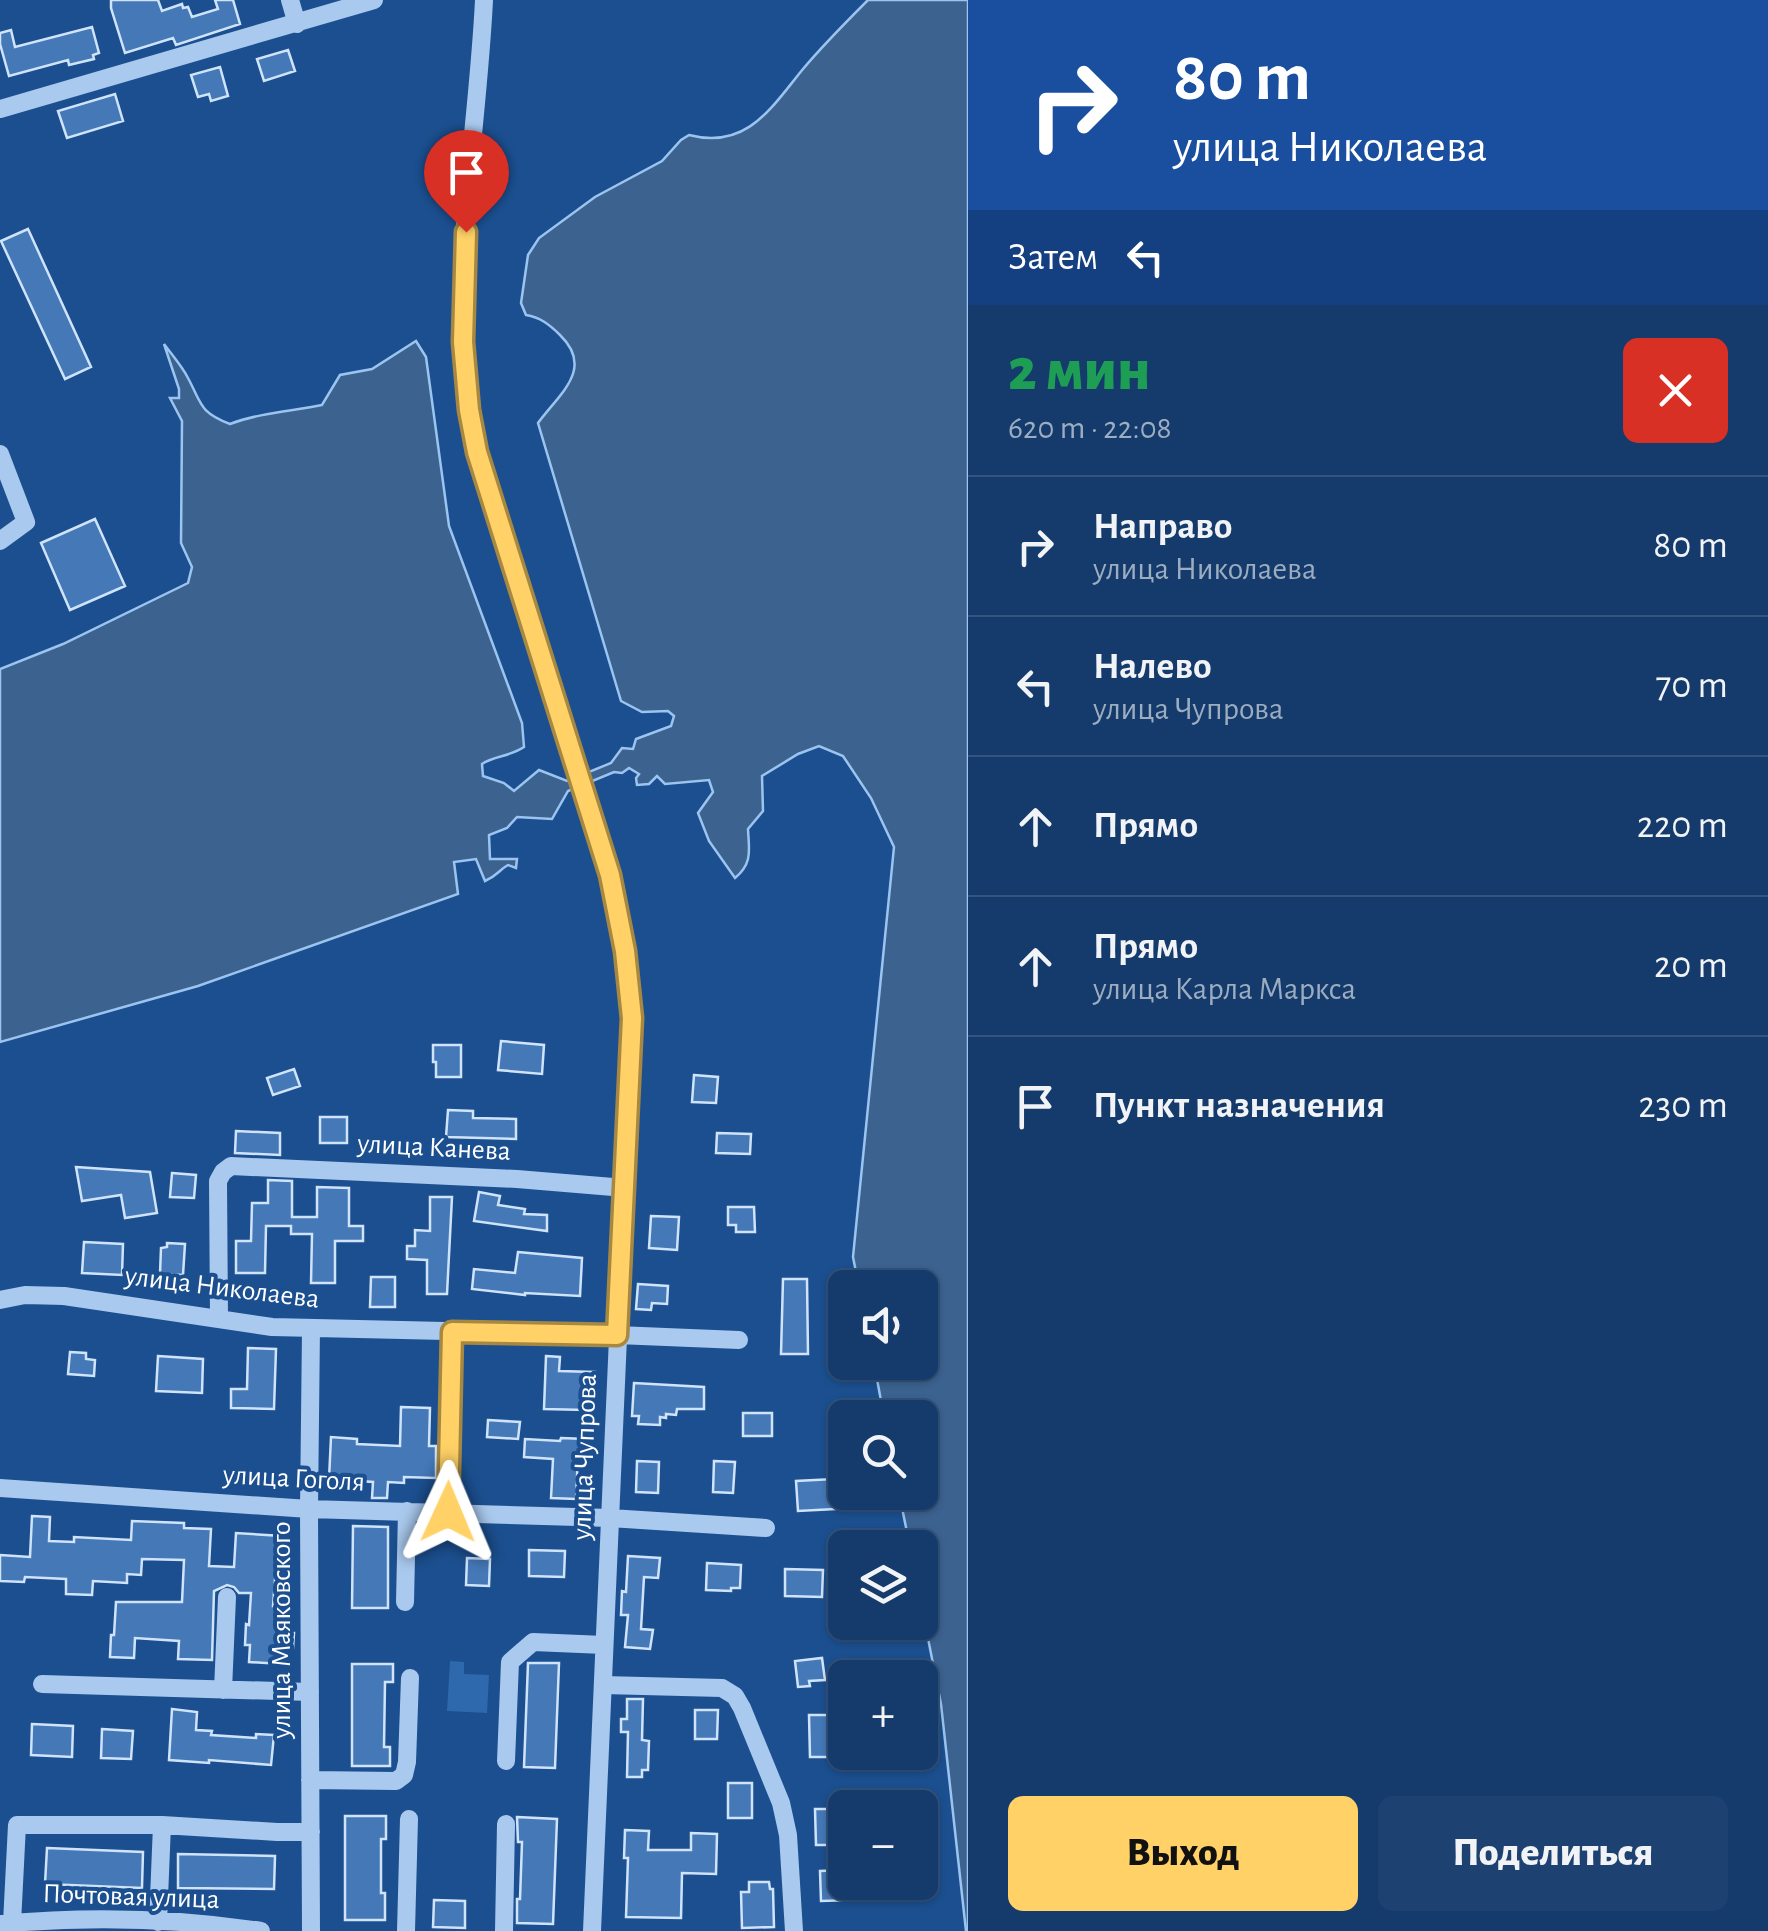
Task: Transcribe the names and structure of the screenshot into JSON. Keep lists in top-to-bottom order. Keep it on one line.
{"streets":{"street":["улица Канева","улица Николаева","улица Чупрова","улица Гоголя","улица Маяковского","Почтовая улица"]},"crossings":[["улица Канева","улица Николаева"],["улица Канева","улица Чупрова"],["улица Николаева","улица Чупрова"],["улица Николаева","улица Маяковского"],["улица Чупрова","улица Гоголя"],["улица Гоголя","улица Маяковского"]],"page":{"turn":["80 m","улица Николаева"],"then":"Затем","heading":["2 мин","620 m · 22:08"],"list":[{"name":"Направо","note":"улица Николаева","value":"80 m"},{"name":"Налево","note":"улица Чупрова","value":"70 m"},{"name":"Прямо","value":"220 m"},{"name":"Прямо","note":"улица Карла Маркса","value":"20 m"},{"name":"Пункт назначения","value":"230 m"}],"map_buttons":["+","−"],"buttons":["Выход","Поделиться"]}}
